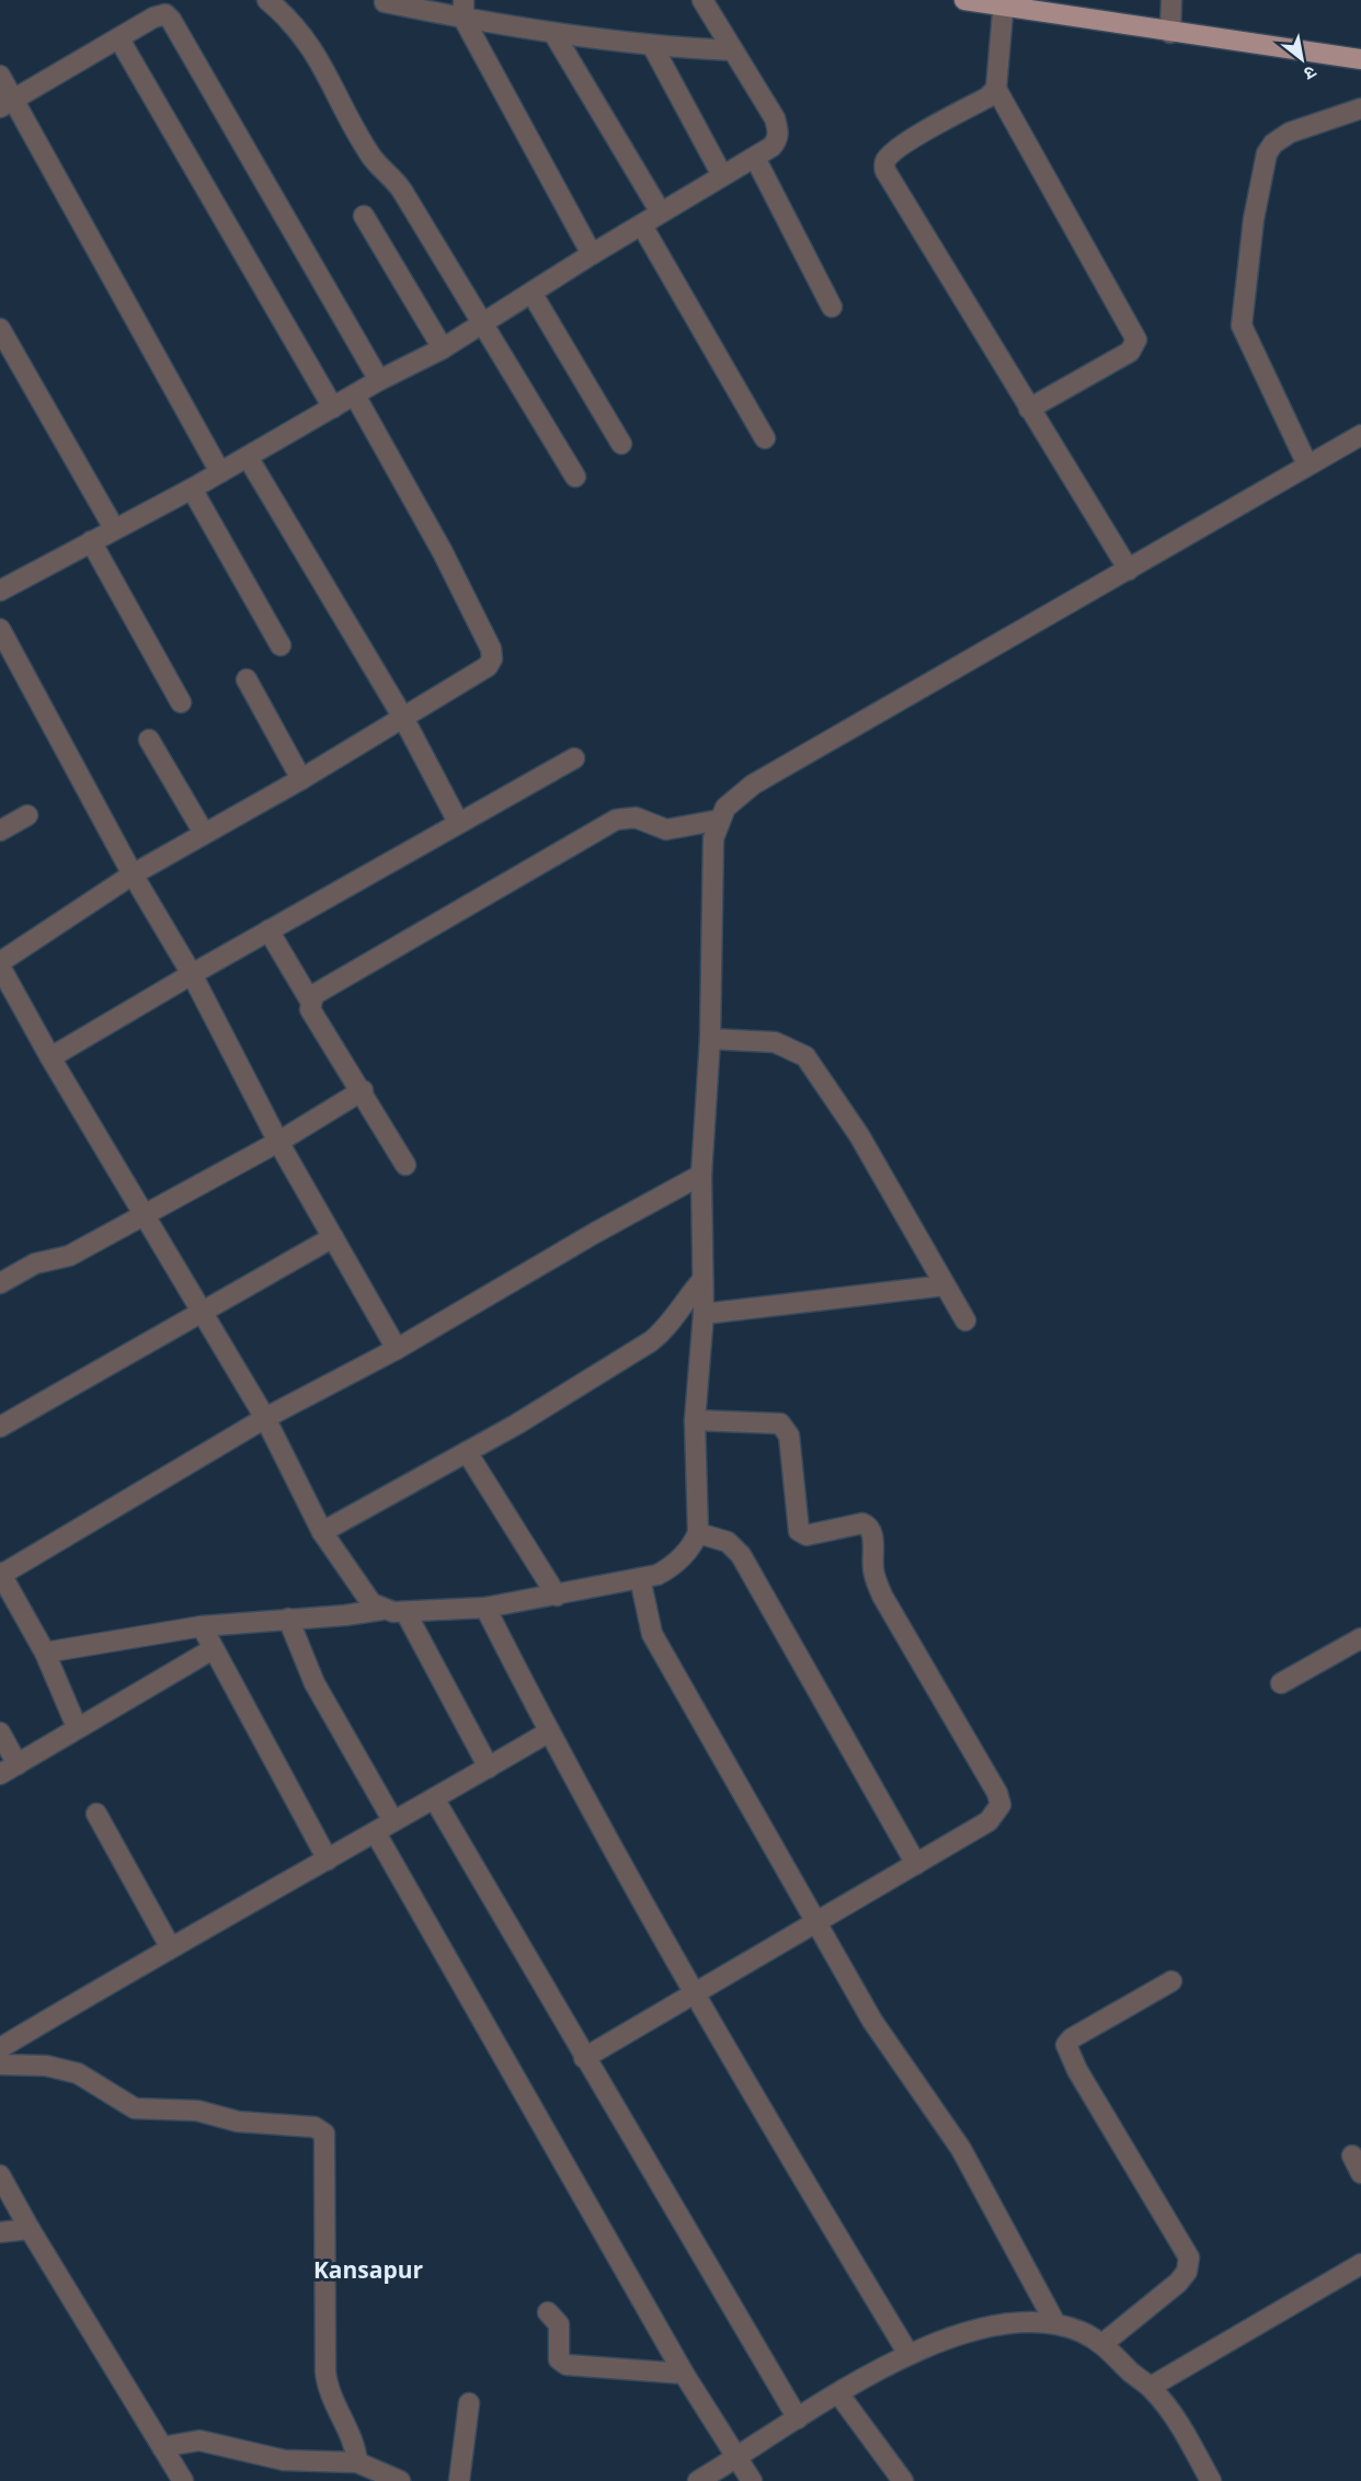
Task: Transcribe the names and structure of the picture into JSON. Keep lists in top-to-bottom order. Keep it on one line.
{"districts":["Kansapur"],"north":"bottom right"}
